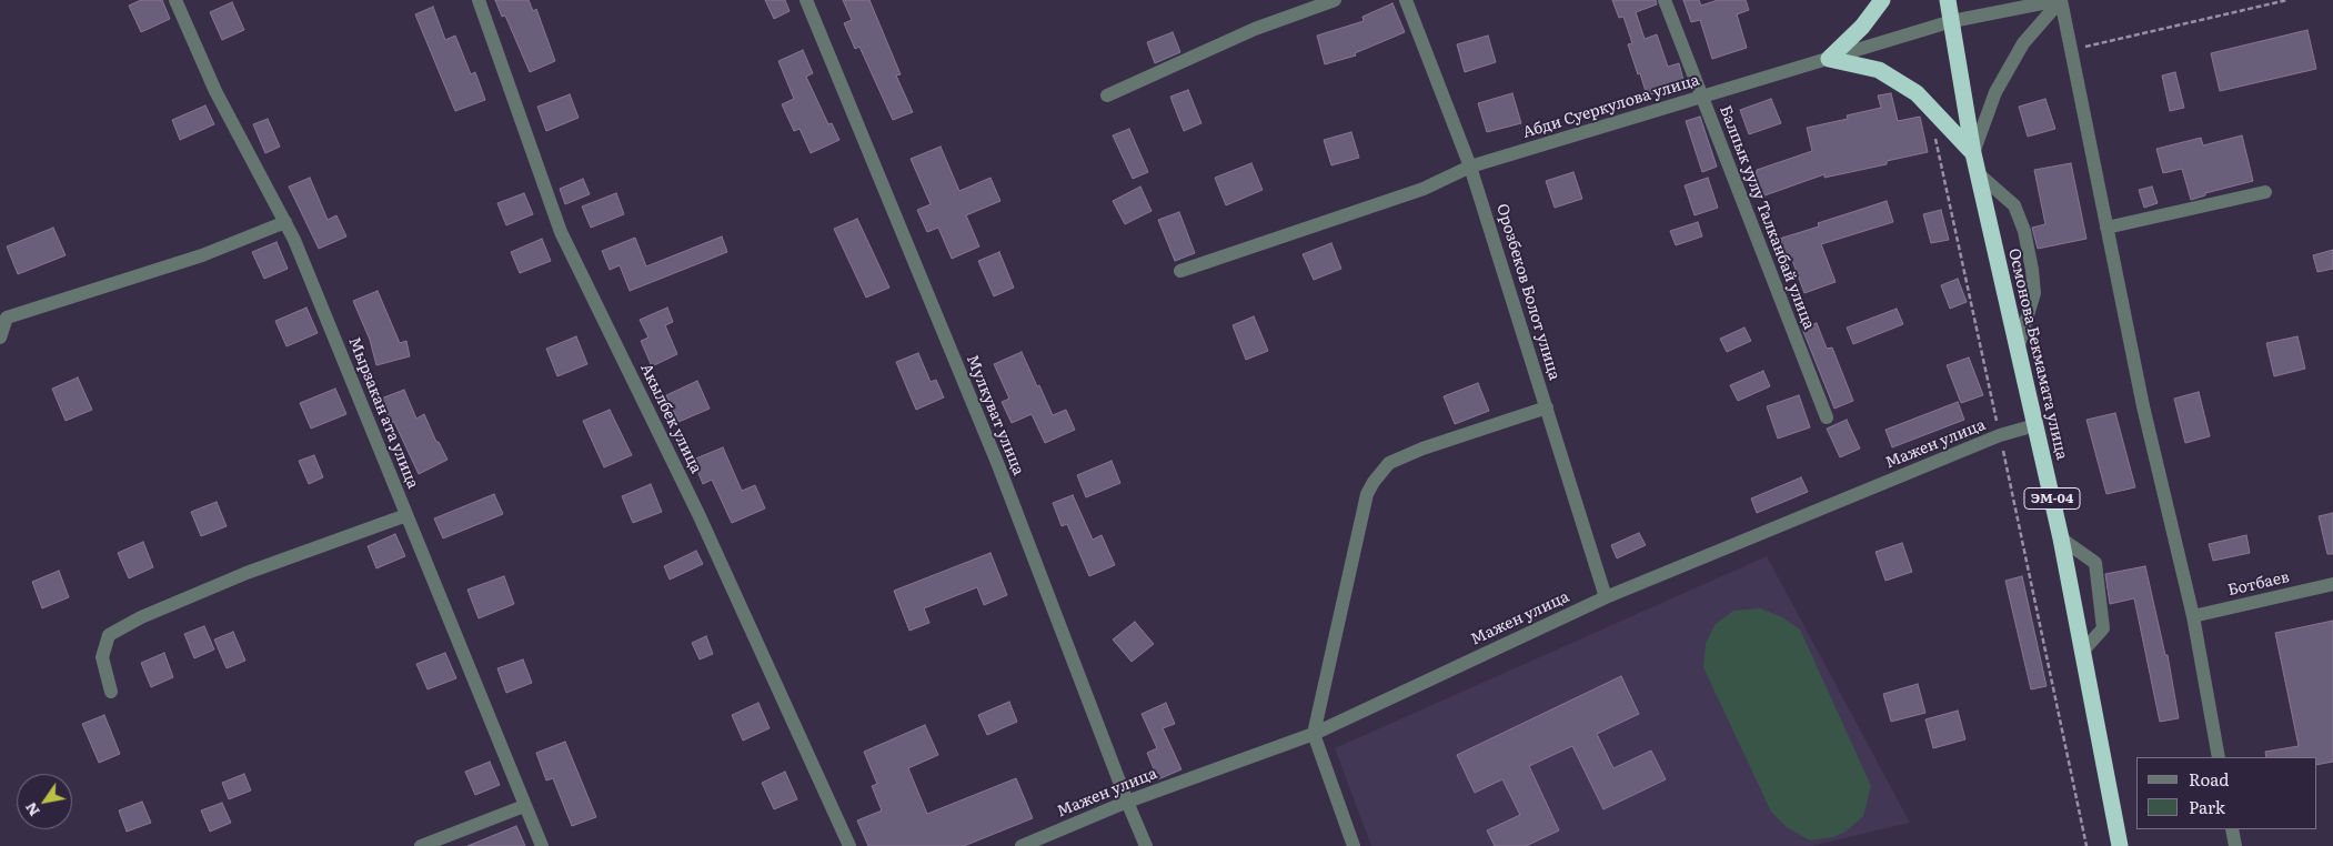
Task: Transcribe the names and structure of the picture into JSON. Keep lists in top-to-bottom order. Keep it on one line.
{"streets":{"highway":["Осмонова Бекмамата улица","ЭМ-04"],"street":["Абди Суеркулова улица","Балпык уулу Талканбай улица","Орозбеков Болот улица","Мырзакан ата улица","Мулкуват улица","Акылбек улица","Мажен улица","Ботбаев"]},"crossings":[["Абди Суеркулова улица","Балпык уулу Талканбай улица"],["Абди Суеркулова улица","Орозбеков Болот улица"],["Абди Суеркулова улица","Осмонова Бекмамата улица"],["Орозбеков Болот улица","Мажен улица"],["Осмонова Бекмамата улица","Мажен улица"],["Мулкуват улица","Мажен улица"]],"legend":["Road","Park"],"north":"bottom left"}
